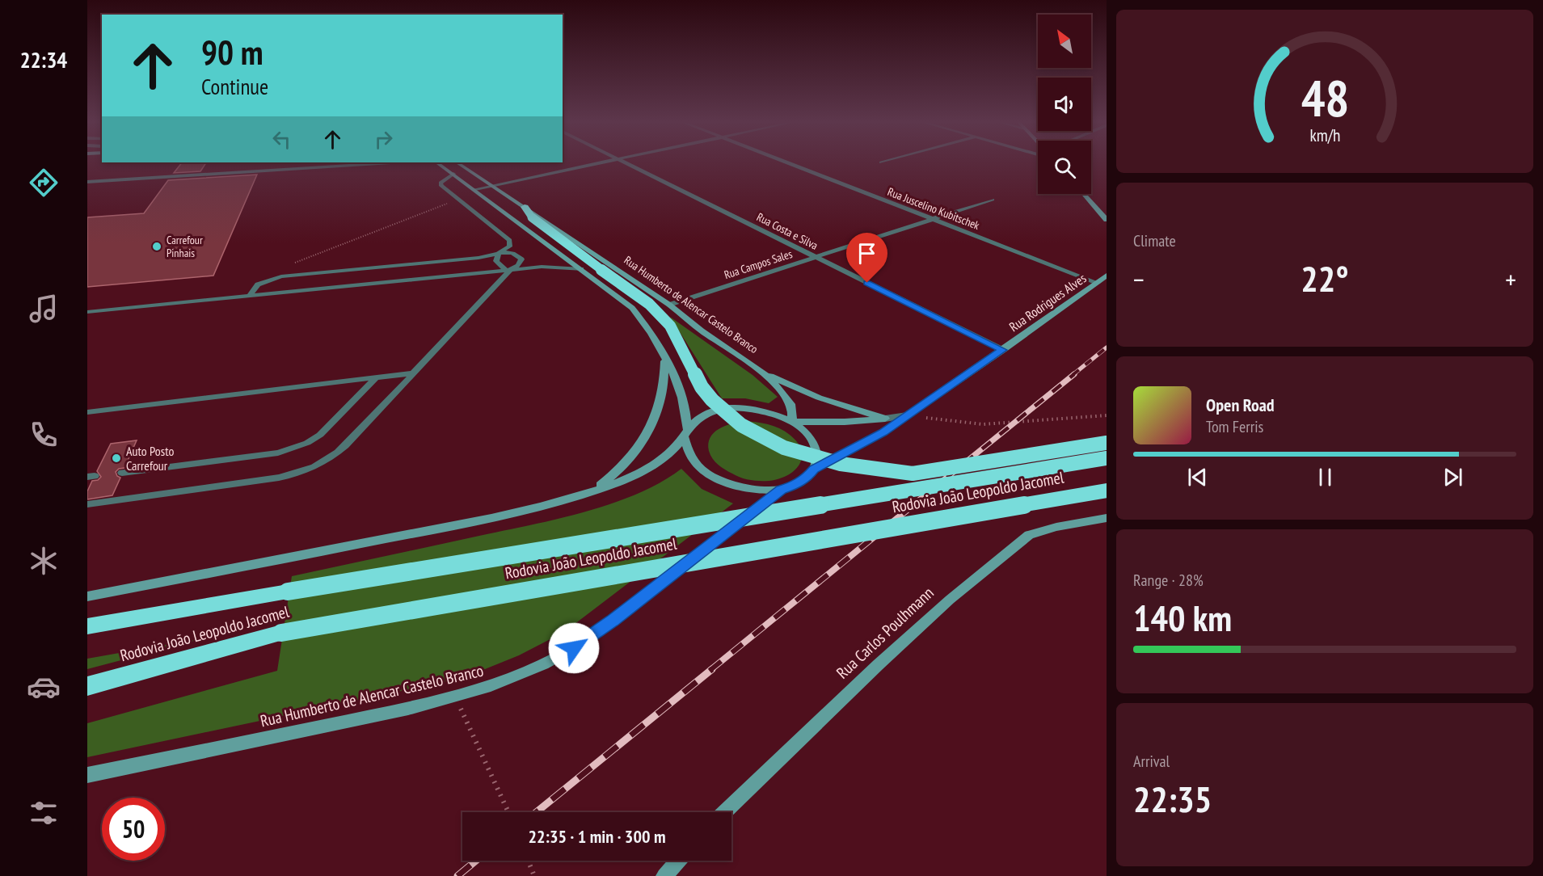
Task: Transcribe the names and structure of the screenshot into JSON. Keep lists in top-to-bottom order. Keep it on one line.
{"streets":{"highway":["Rodovia João Leopoldo Jacomel"],"main road":["Rua Rodrigues Alves","Rua Humberto de Alencar Castelo Branco","Rua Carlos Poulhmann"],"street":["Rua Juscelino Kubitschek","Rua Costa e Silva","Rua Campos Sales"]},"crossings":[["Rua Juscelino Kubitschek","Rua Campos Sales"],["Rua Juscelino Kubitschek","Rua Rodrigues Alves"],["Rua Costa e Silva","Rua Campos Sales"],["Rua Costa e Silva","Rua Rodrigues Alves"],["Rua Campos Sales","Rua Humberto de Alencar Castelo Branco"],["Rua Rodrigues Alves","Rua Humberto de Alencar Castelo Branco"]],"places":["Carrefour Pinhais","Auto Posto Carrefour"],"north":"top left","page":{"tabs":"22:34","turn":["90 m","Continue"],"tile":["Climate",["Range · 28%","140 km"],["Arrival","22:35"]],"heat":["−","22°","+"],"song":["Open Road","Tom Ferris"],"limit":"50","trip":"22:35 · 1 min · 300 m","gauge":["48","km/h"]}}
